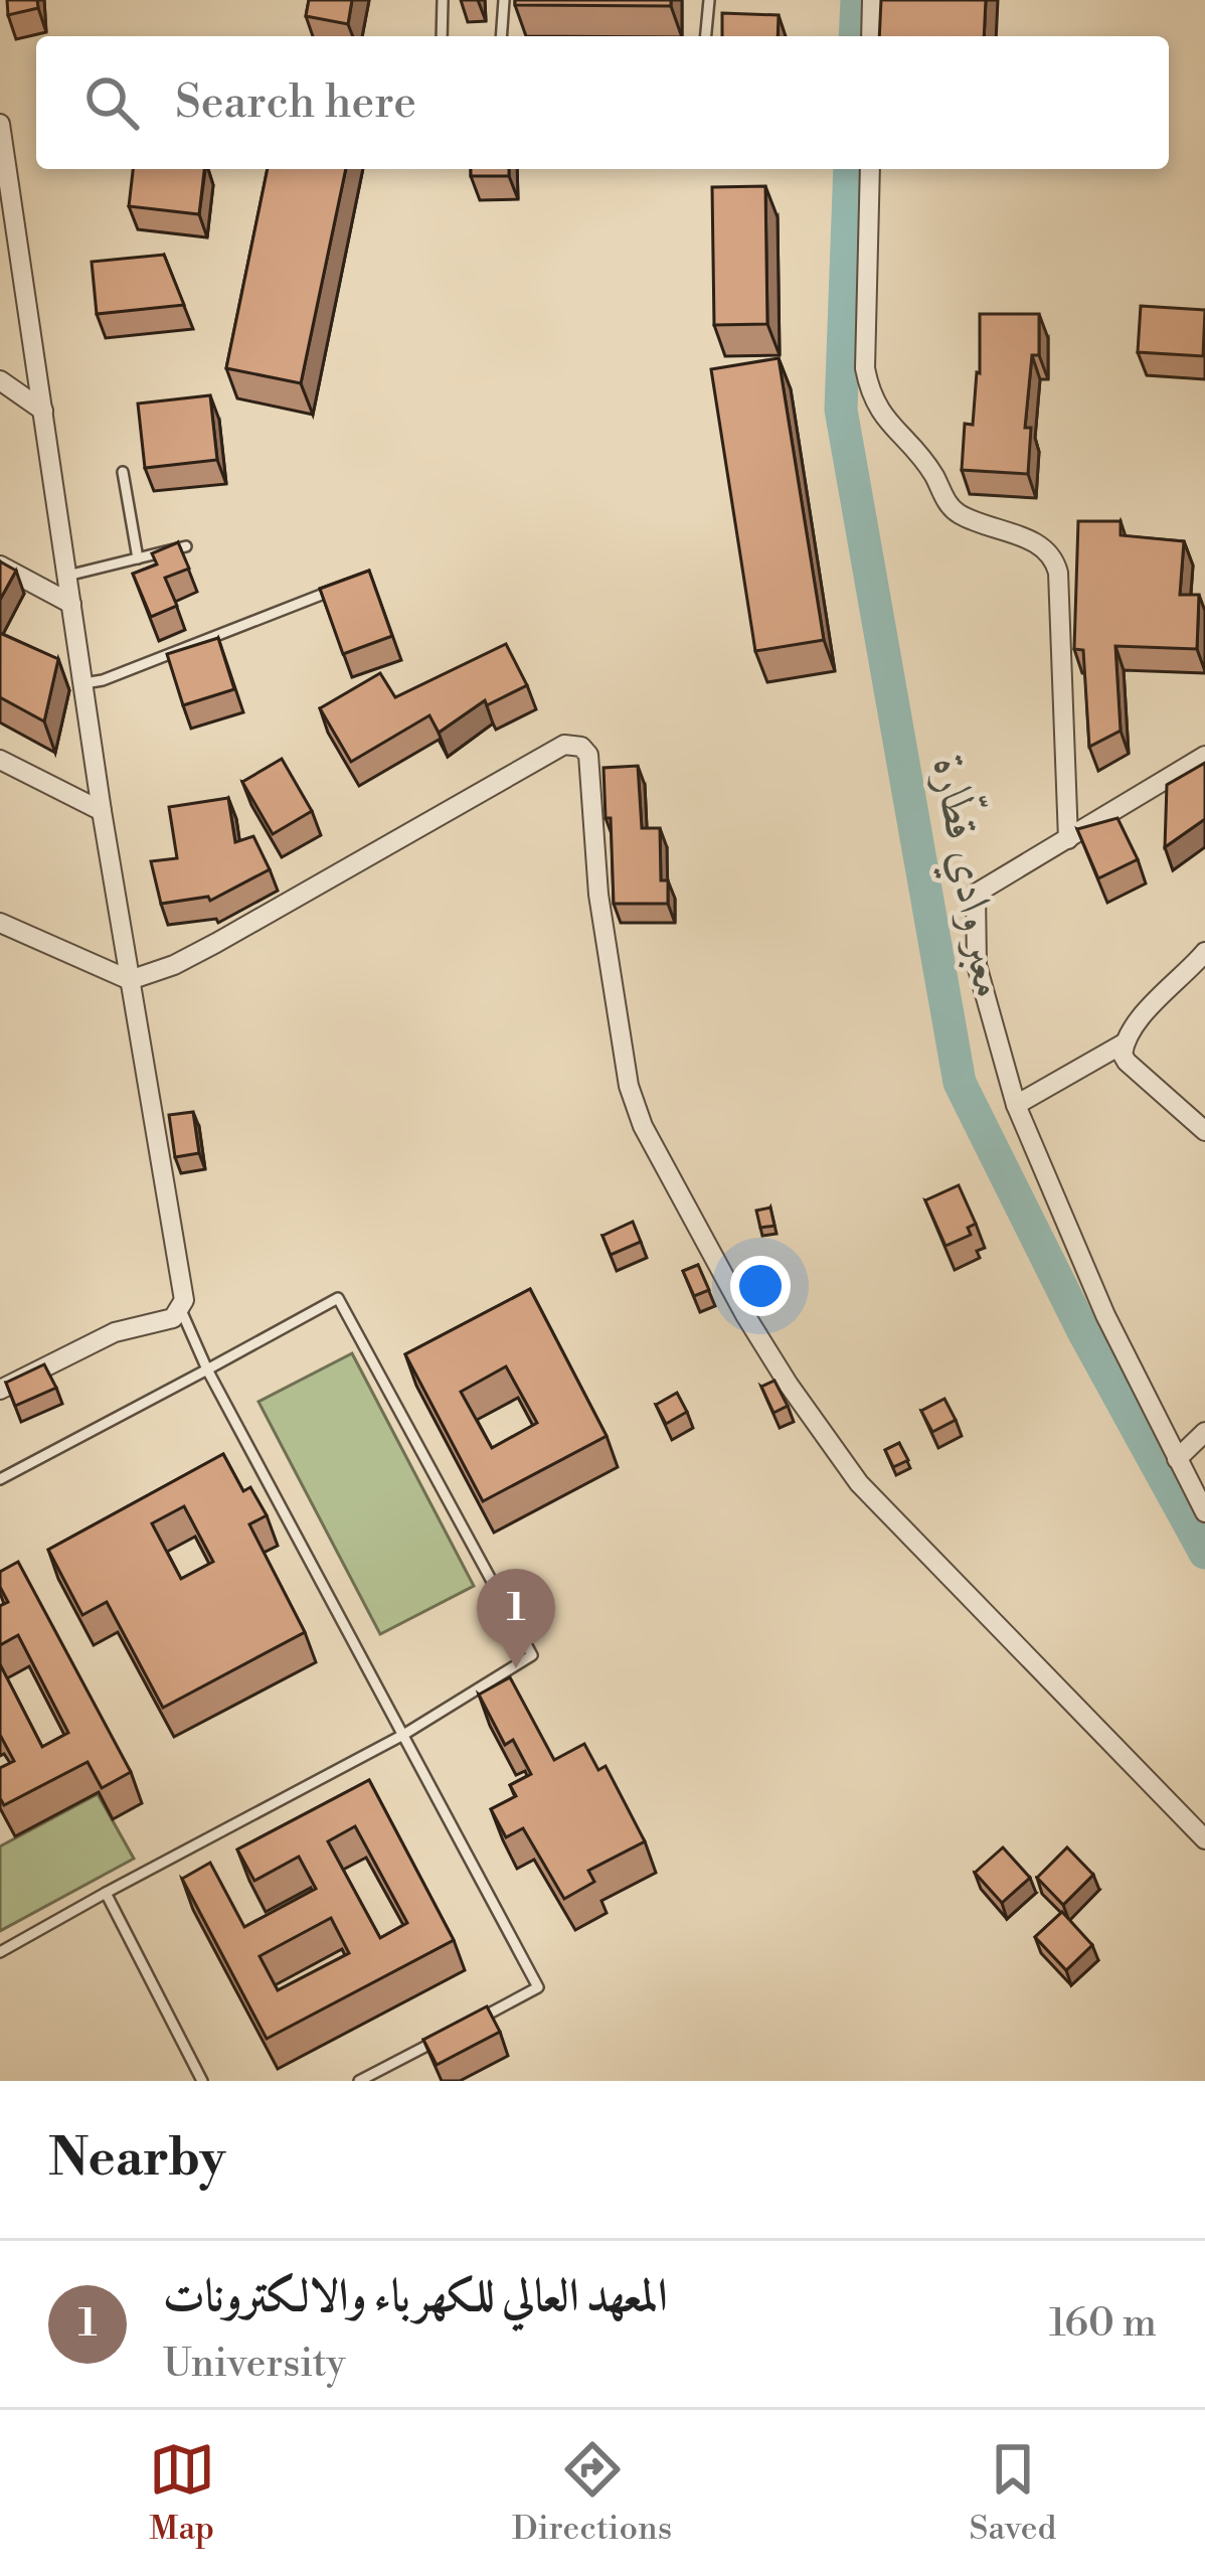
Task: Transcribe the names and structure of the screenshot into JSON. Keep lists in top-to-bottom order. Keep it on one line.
{"water":["معبر وادي قطّارة"],"page":{"search":"Search here","pins":"1","heading":"Nearby","list":[{"mark":"1","name":"المعهد العالي للكهرباء والالكترونات","note":"University","value":"160 m"}],"nav":["Map","Directions","Saved"]}}
